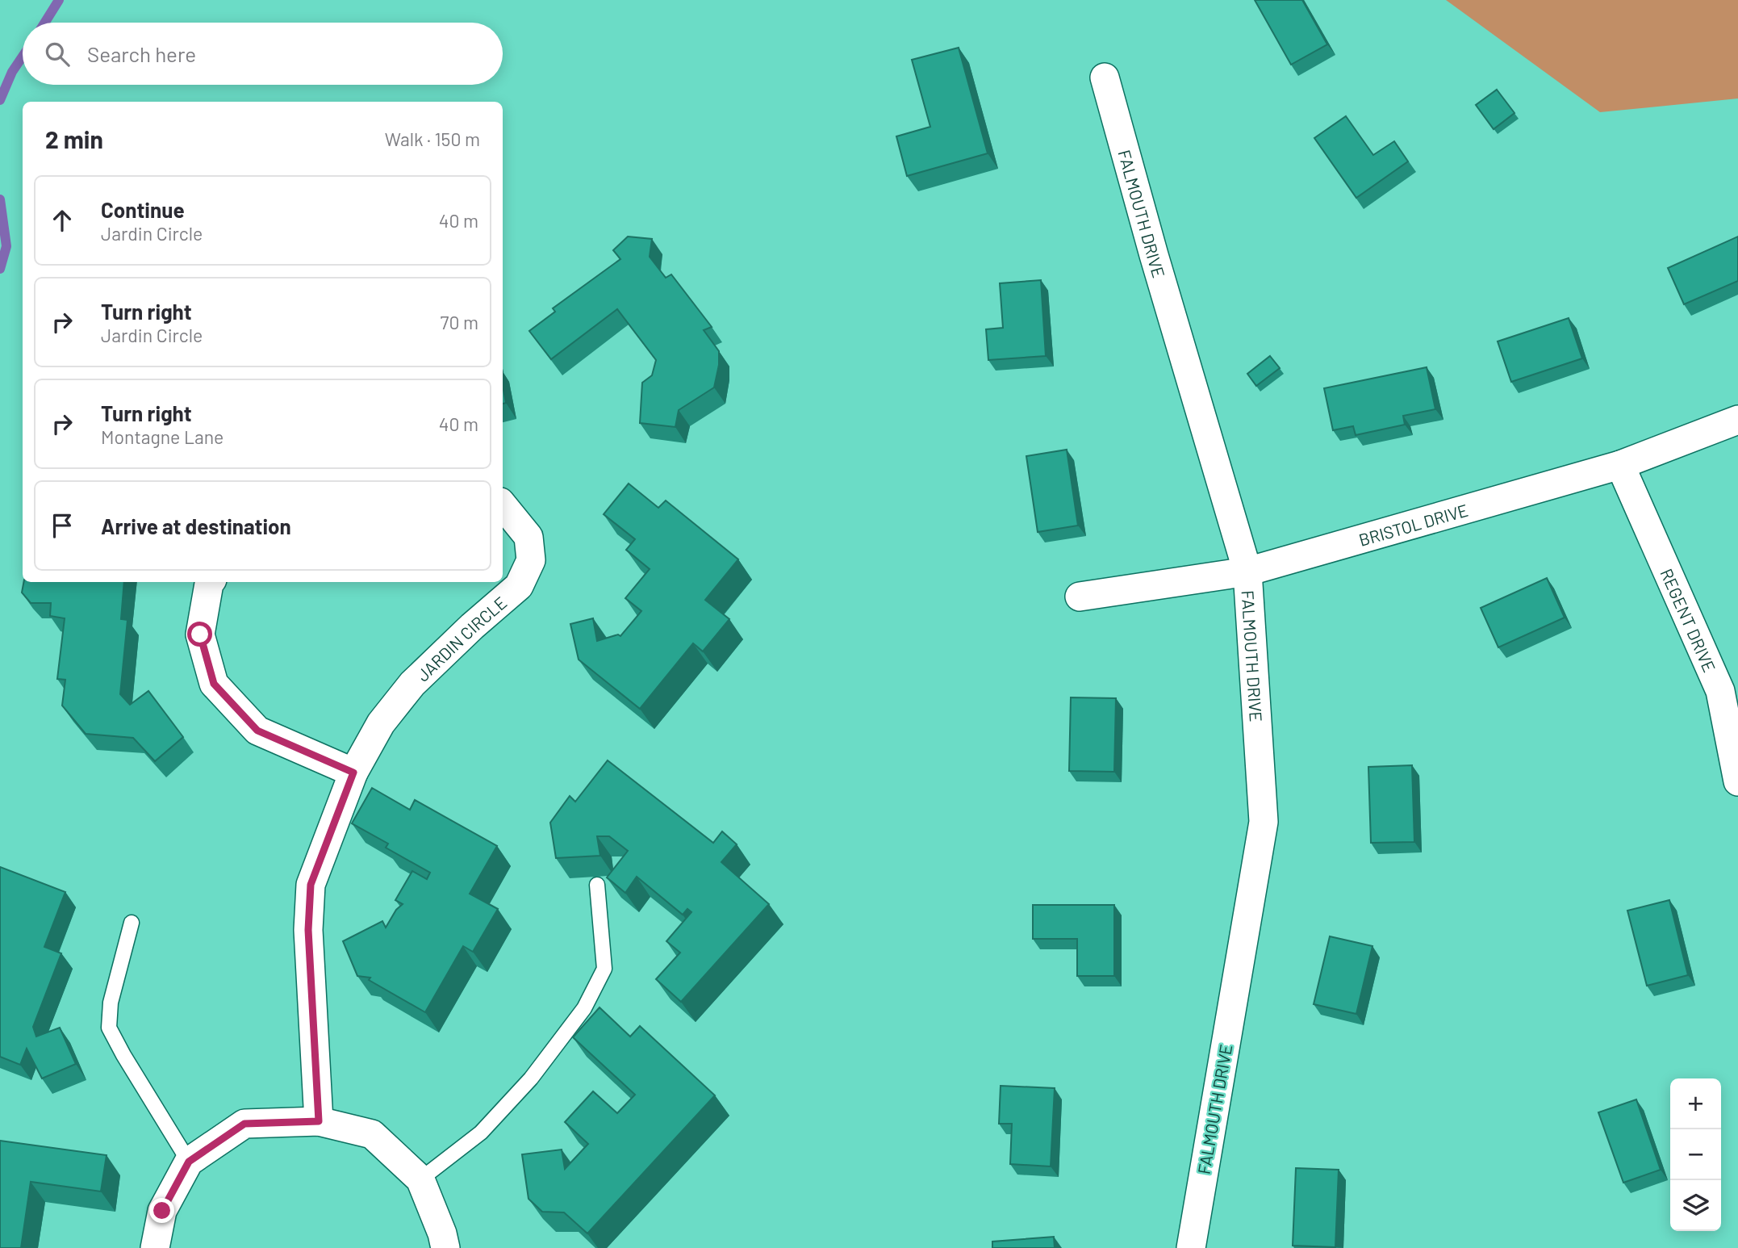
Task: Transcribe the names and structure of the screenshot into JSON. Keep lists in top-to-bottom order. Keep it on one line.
{"streets":{"street":["FALMOUTH DRIVE","BRISTOL DRIVE","REGENT DRIVE","JARDIN CIRCLE"]},"crossings":[["FALMOUTH DRIVE","BRISTOL DRIVE"],["BRISTOL DRIVE","REGENT DRIVE"]],"page":{"search":"Search here","heading":["2 min","Walk · 150 m"],"list":[["Continue","Jardin Circle","40 m"],["Turn right","Jardin Circle","70 m"],["Turn right","Montagne Lane","40 m"],"Arrive at destination"],"map_buttons":["+","−"]}}
